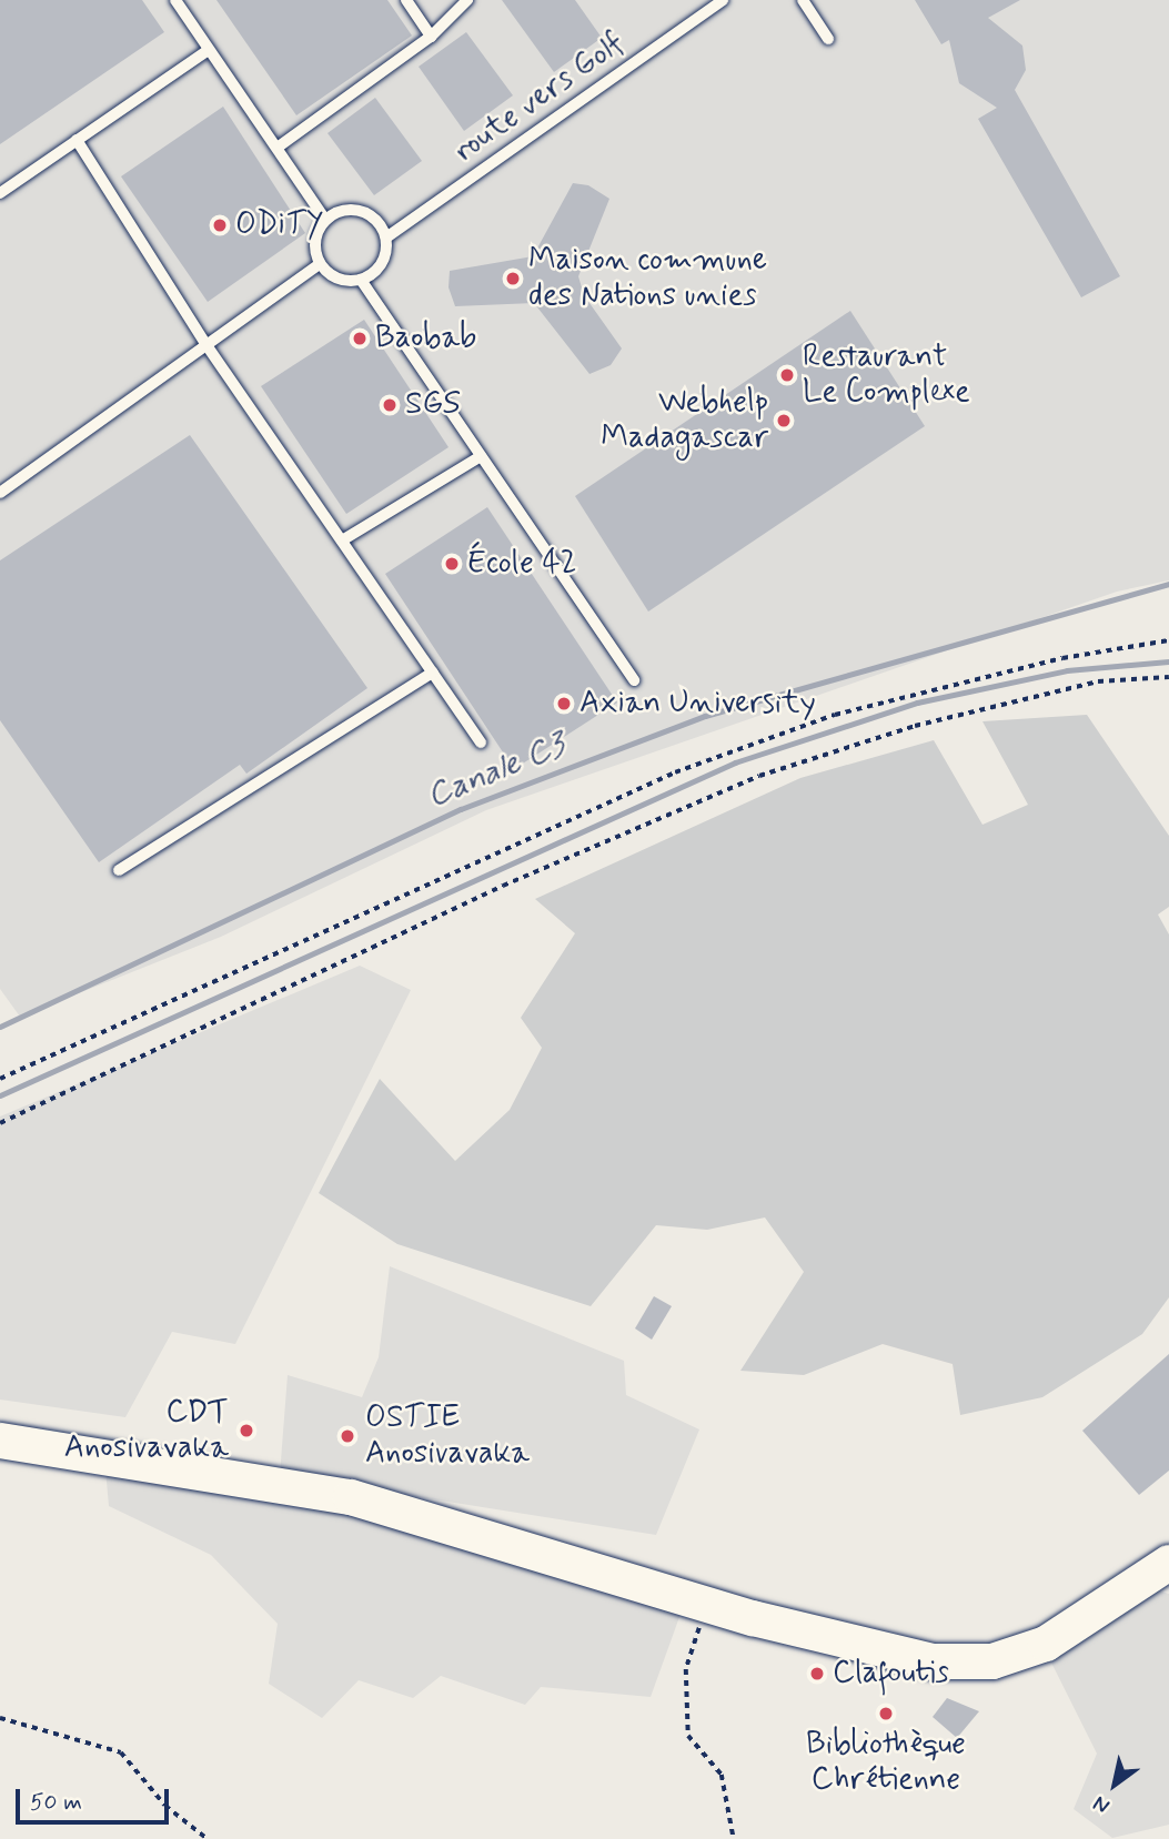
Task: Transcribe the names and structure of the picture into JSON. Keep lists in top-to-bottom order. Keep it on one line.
{"streets":{"lane":["route vers Golf"]},"water":["Canale C3"],"places":["ODiTY","Maison commune des Nations unies","Baobab","Restaurant Le Complexe","SGS","Webhelp Madagascar","École 42","Axian University","CDT Anosivavaka","OSTIE Anosivavaka","Clafoutis","Bibliothèque Chrétienne"],"scale_bar":"50 m","north":"bottom left"}
